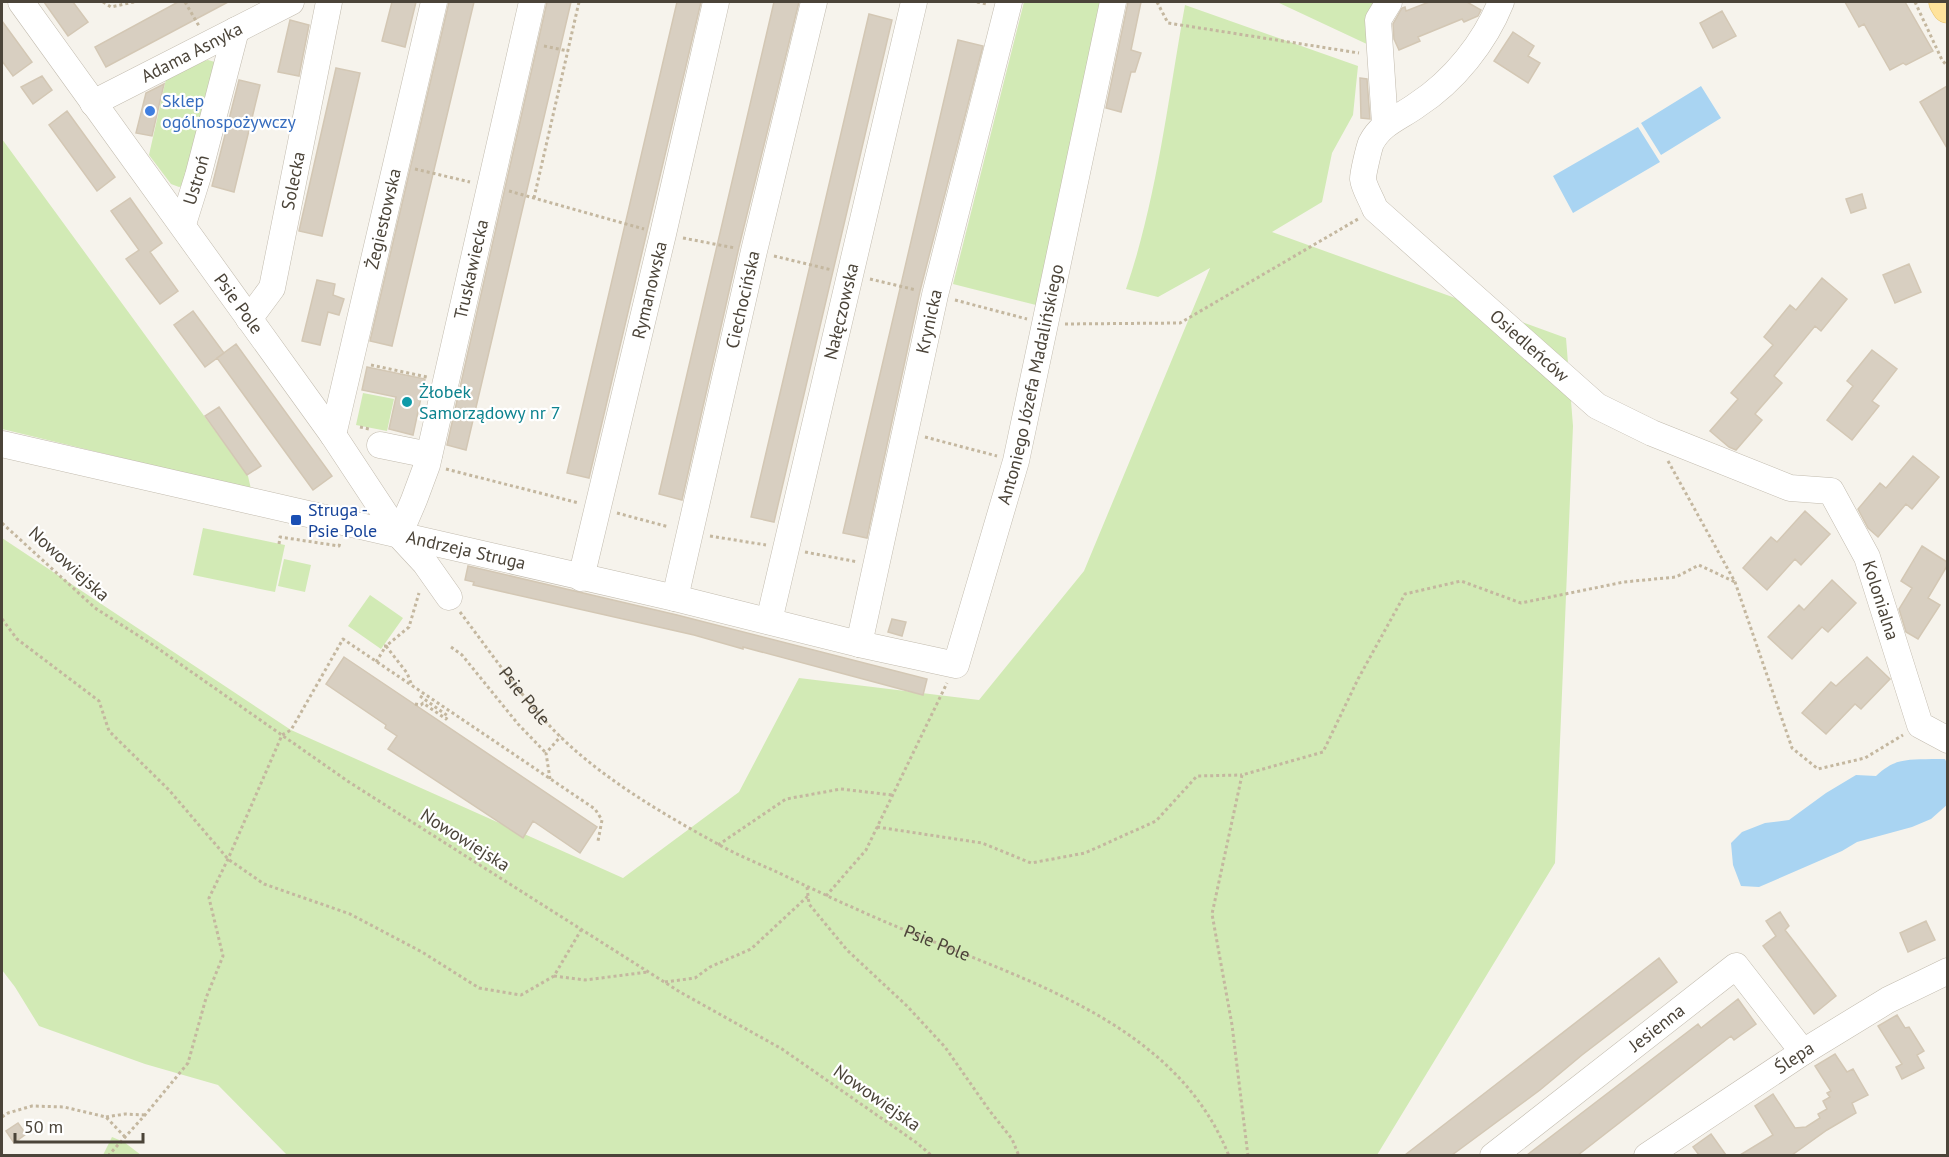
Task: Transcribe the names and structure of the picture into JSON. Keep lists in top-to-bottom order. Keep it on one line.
{"streets":{"street":["Adama Asnyka","Ustroń","Solecka","Żegiestowska","Truskawiecka","Rymanowska","Ciechocińska","Psie Pole","Nałęczowska","Krynicka","Osiedleńców","Antoniego Józefa Madalińskiego","Andrzeja Struga","Kolonialna","Jesienna","Ślepa"],"path":["Nowowiejska"]},"crossings":[["Adama Asnyka","Ustroń"],["Adama Asnyka","Psie Pole"],["Ustroń","Psie Pole"],["Solecka","Psie Pole"],["Żegiestowska","Psie Pole"],["Truskawiecka","Psie Pole"],["Truskawiecka","Andrzeja Struga"],["Rymanowska","Andrzeja Struga"],["Ciechocińska","Andrzeja Struga"],["Psie Pole","Andrzeja Struga"],["Nałęczowska","Andrzeja Struga"],["Krynicka","Andrzeja Struga"],["Osiedleńców","Kolonialna"],["Jesienna","Ślepa"]],"places":{"other":["Sklep ogólnospożywczy","Żłobek Samorządowy nr 7"],"transit":["Struga - Psie Pole"]},"scale_bar":"50 m"}
